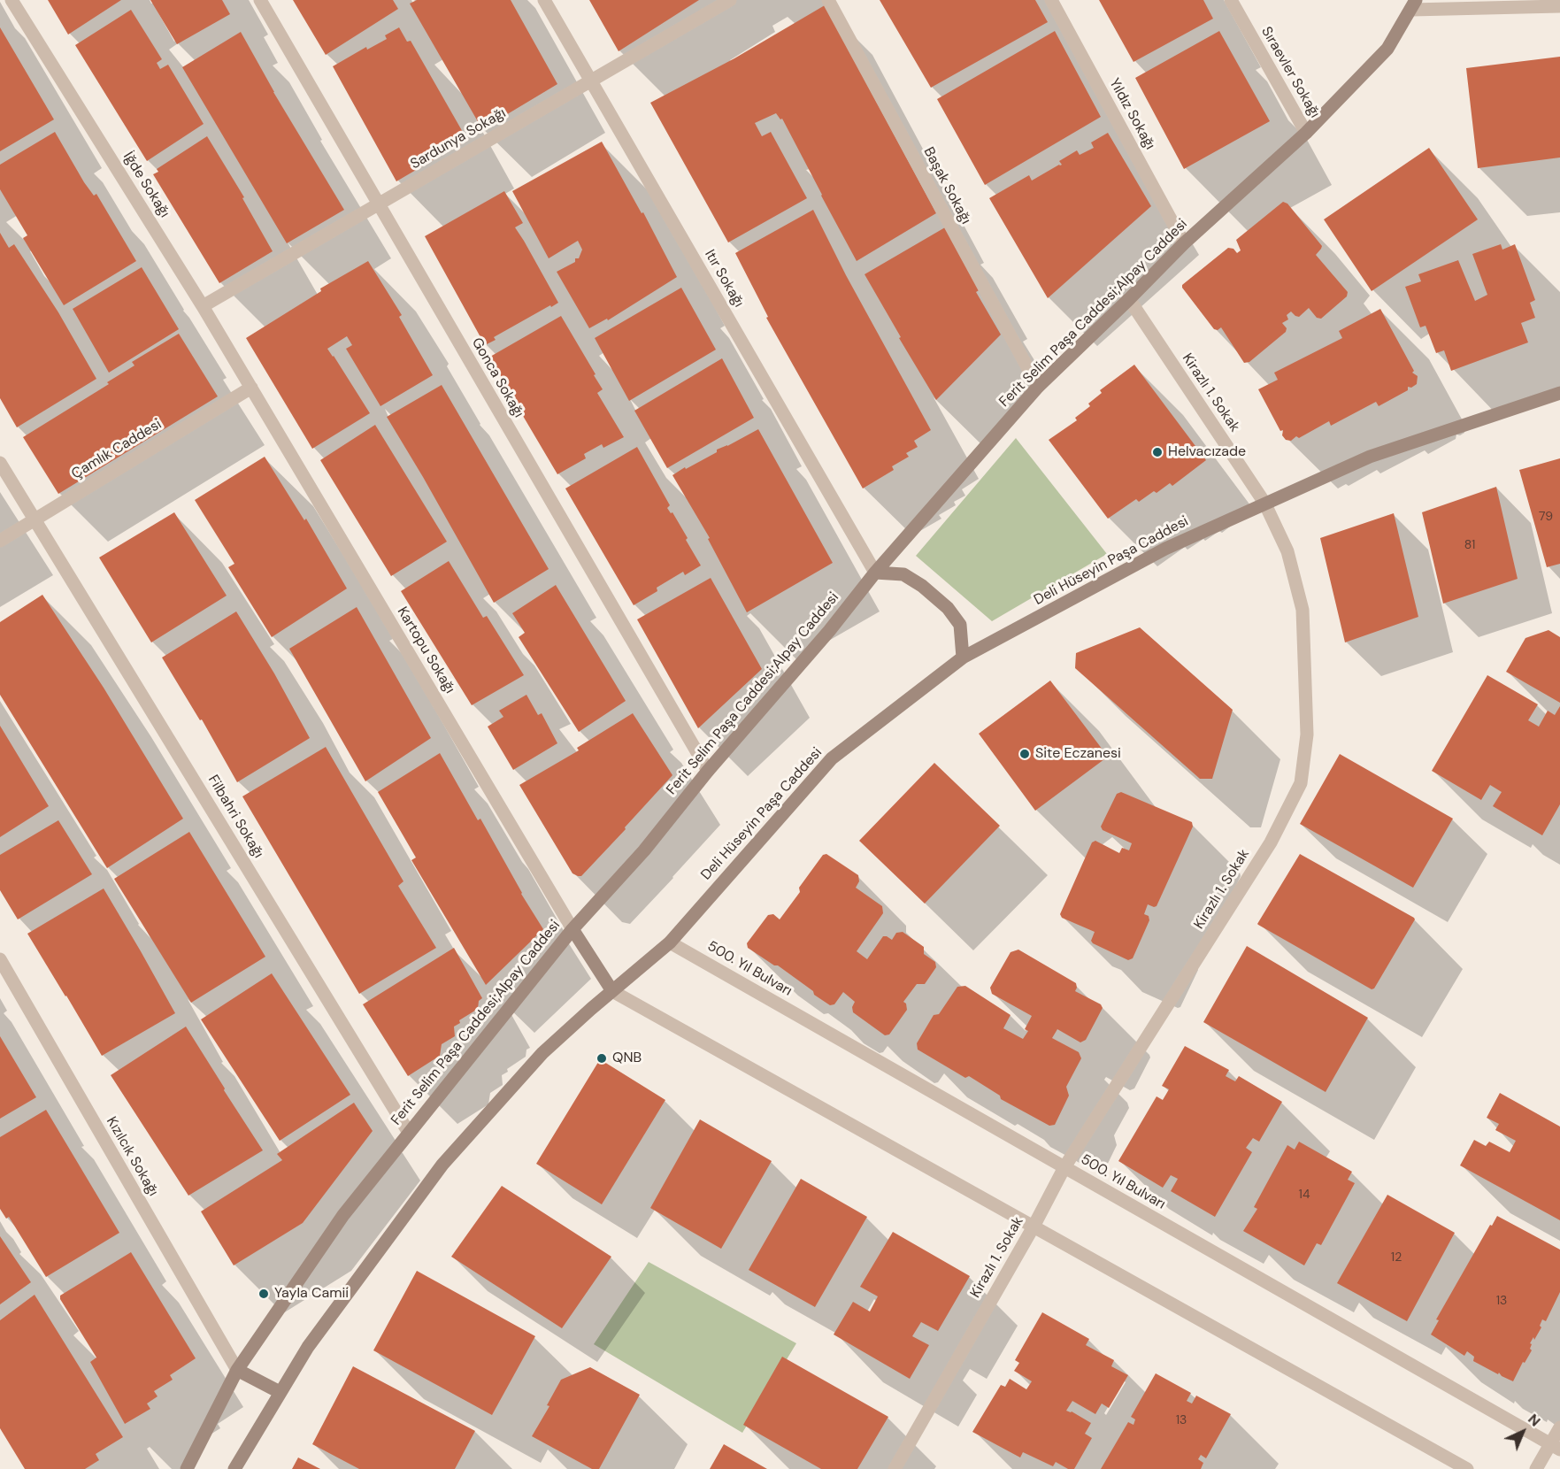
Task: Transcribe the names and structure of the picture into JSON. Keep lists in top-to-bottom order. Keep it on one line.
{"streets":{"main road":["Ferit Selim Paşa Caddesi;Alpay Caddesi","Deli Hüseyin Paşa Caddesi"],"street":["Sıraevler Sokağı","Yıldız Sokağı","Sardunya Sokağı","İğde Sokağı","Başak Sokağı","Itır Sokağı","Gonca Sokağı","Kirazlı 1. Sokak","Çamlık Caddesi","Kartopu Sokağı","Filbahri Sokağı","500. Yıl Bulvarı","Kızılcık Sokağı"]},"crossings":[["Sıraevler Sokağı","Ferit Selim Paşa Caddesi;Alpay Caddesi"],["Yıldız Sokağı","Ferit Selim Paşa Caddesi;Alpay Caddesi"],["Sardunya Sokağı","İğde Sokağı"],["Sardunya Sokağı","Itır Sokağı"],["Sardunya Sokağı","Gonca Sokağı"],["İğde Sokağı","Çamlık Caddesi"],["İğde Sokağı","Kartopu Sokağı"],["Başak Sokağı","Ferit Selim Paşa Caddesi;Alpay Caddesi"],["Itır Sokağı","Ferit Selim Paşa Caddesi;Alpay Caddesi"],["Ferit Selim Paşa Caddesi;Alpay Caddesi","Gonca Sokağı"],["Ferit Selim Paşa Caddesi;Alpay Caddesi","Kirazlı 1. Sokak"],["Ferit Selim Paşa Caddesi;Alpay Caddesi","Kartopu Sokağı"],["Ferit Selim Paşa Caddesi;Alpay Caddesi","Filbahri Sokağı"],["Ferit Selim Paşa Caddesi;Alpay Caddesi","Kızılcık Sokağı"],["Kirazlı 1. Sokak","Deli Hüseyin Paşa Caddesi"],["Kirazlı 1. Sokak","500. Yıl Bulvarı"],["Çamlık Caddesi","Kartopu Sokağı"],["Çamlık Caddesi","Filbahri Sokağı"],["Deli Hüseyin Paşa Caddesi","500. Yıl Bulvarı"]],"places":["Helvacızade","Site Eczanesi","QNB","Yayla Camii"],"house_numbers":["79","81","14","12","13","13"],"north":"top right"}
